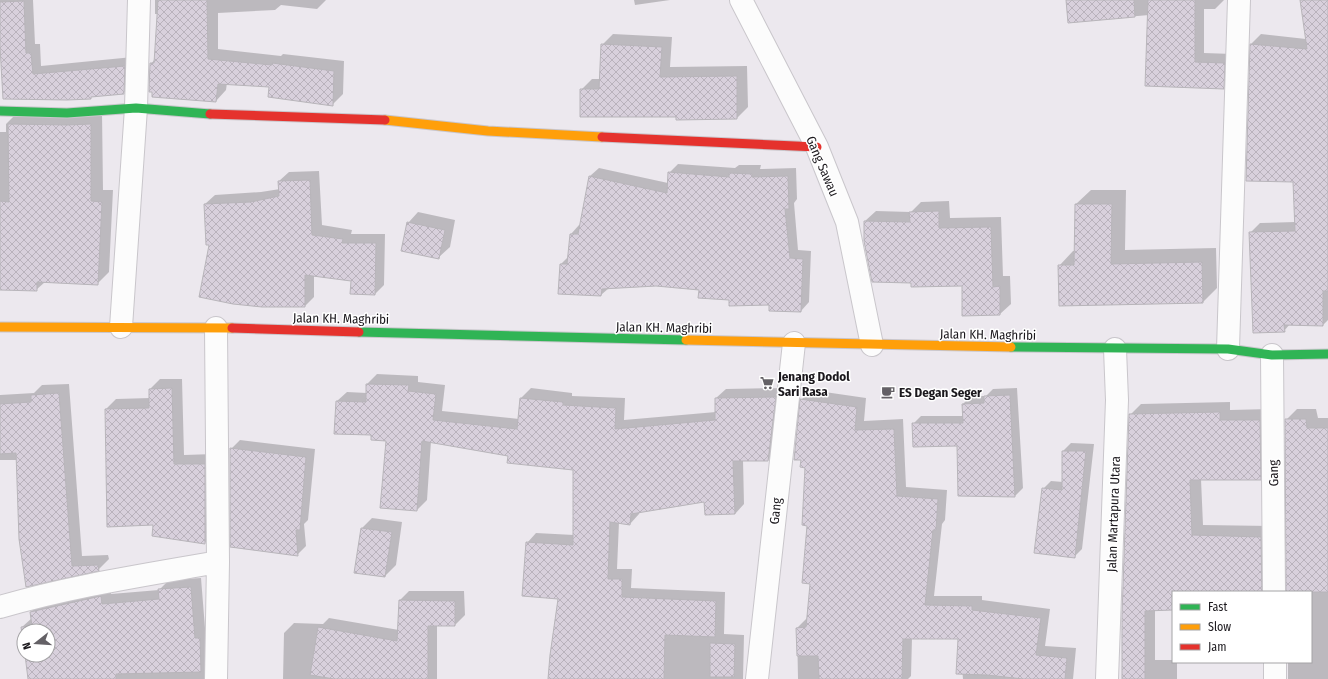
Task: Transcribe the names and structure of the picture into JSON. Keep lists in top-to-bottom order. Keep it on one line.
{"streets":{"main road":["Jalan KH. Maghribi"],"street":["Gang Sawau","Gang","Jalan Martapura Utara"]},"crossings":[["Gang Sawau","Jalan KH. Maghribi"],["Jalan KH. Maghribi","Gang"],["Jalan KH. Maghribi","Jalan Martapura Utara"]],"places":{"supermarket":["Jenang Dodol Sari Rasa"],"cafe":["ES Degan Seger"]},"legend":["Fast","Slow","Jam"],"north":"left"}
